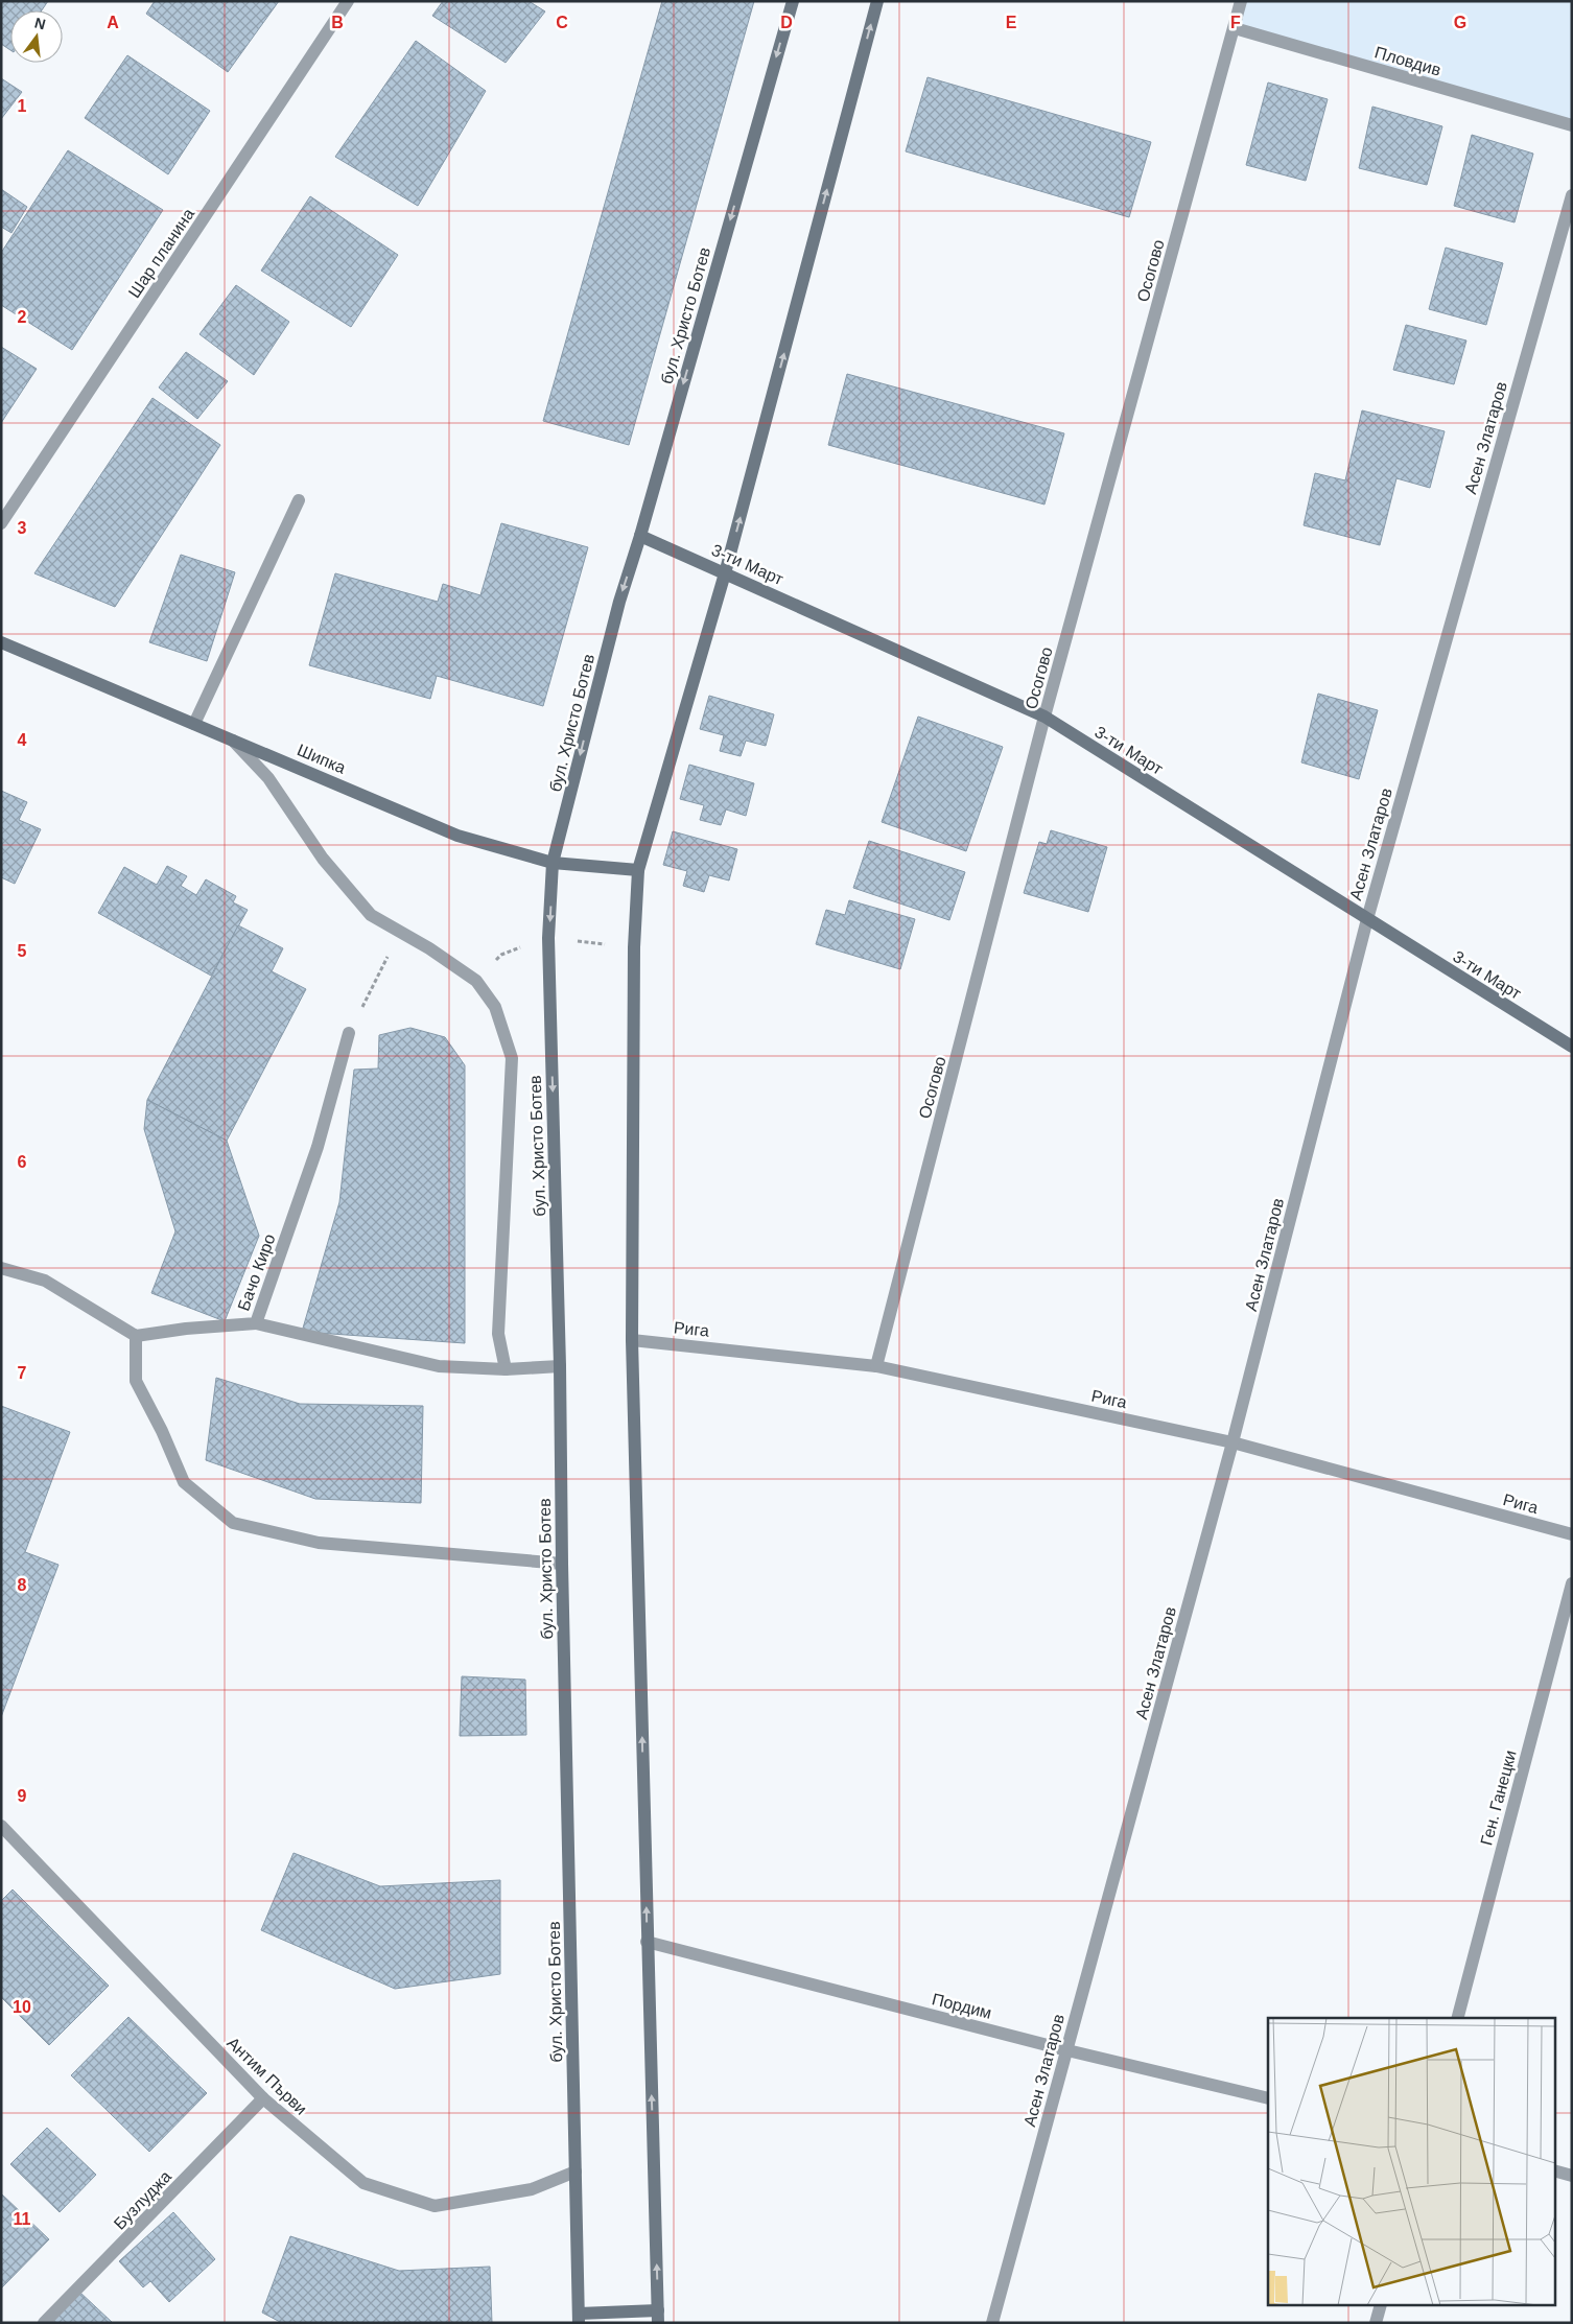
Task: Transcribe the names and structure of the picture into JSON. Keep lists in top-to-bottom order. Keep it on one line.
{"streets":{"main road":["бул. Христо Ботев","3-ти Март","Шипка"],"street":["Пловдив","Шар планина","Осогово","Асен Златаров","Бачо Киро","Рига","Ген. Ганецки","Пордим","Антим Първи","Бузлуджа"]},"crossings":[["Пловдив","Осогово"],["Осогово","3-ти Март"],["Осогово","Рига"],["бул. Христо Ботев","3-ти Март"],["бул. Христо Ботев","Шипка"],["бул. Христо Ботев","Антим Първи"],["Асен Златаров","3-ти Март"],["Асен Златаров","Рига"],["Асен Златаров","Пордим"],["Антим Първи","Бузлуджа"]],"north":"top","grid":{"columns":["A","B","C","D","E","F","G"],"rows":["1","2","3","4","5","6","7","8","9","10","11"]}}
